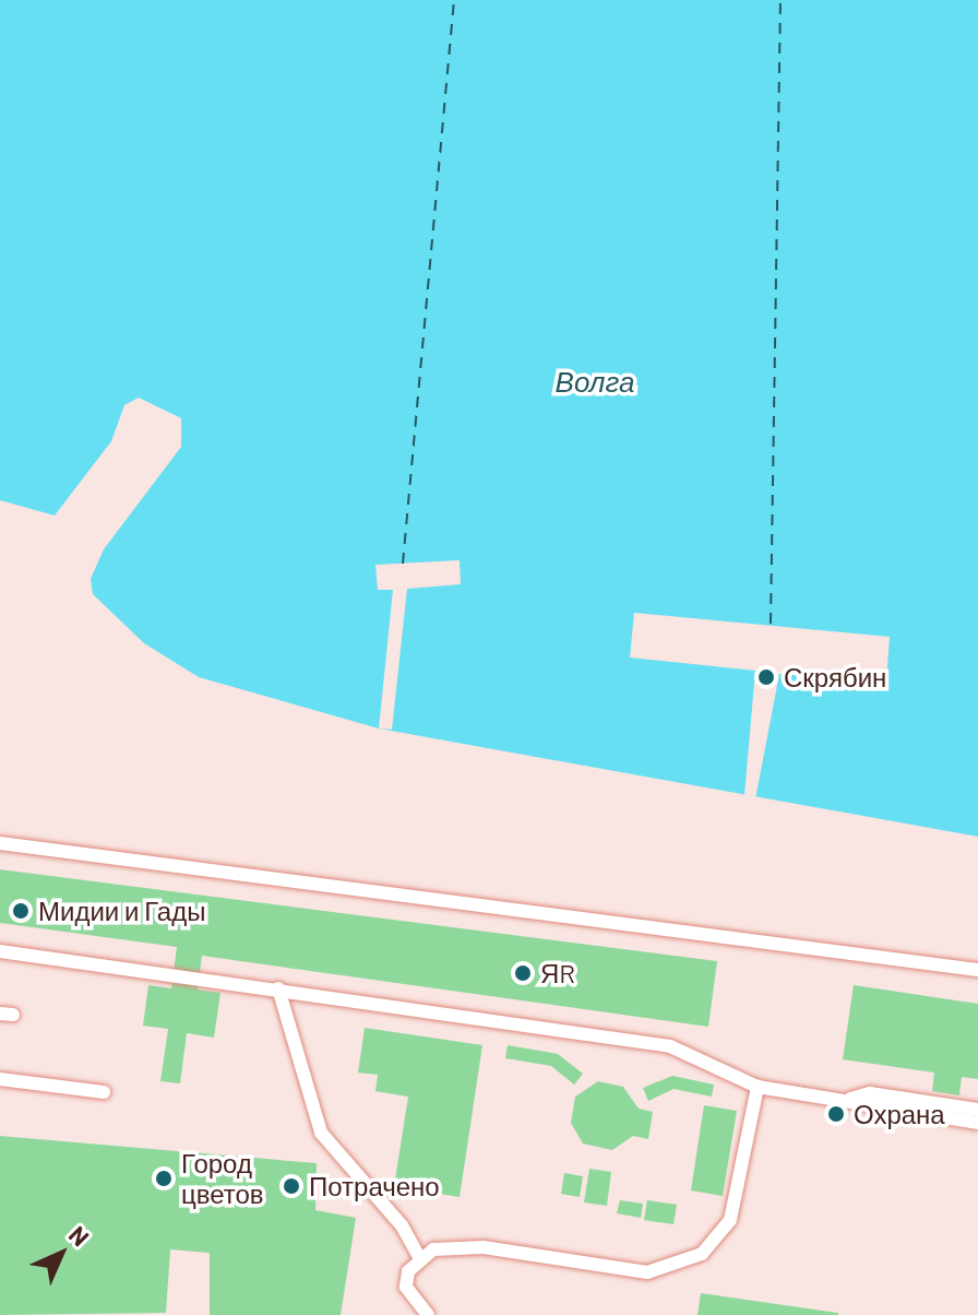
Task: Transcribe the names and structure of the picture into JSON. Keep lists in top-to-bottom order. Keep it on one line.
{"water":["Волга"],"places":["Скрябин","Мидии и Гады","ЯR","Охрана","Город цветов","Потрачено"],"north":"top right"}
